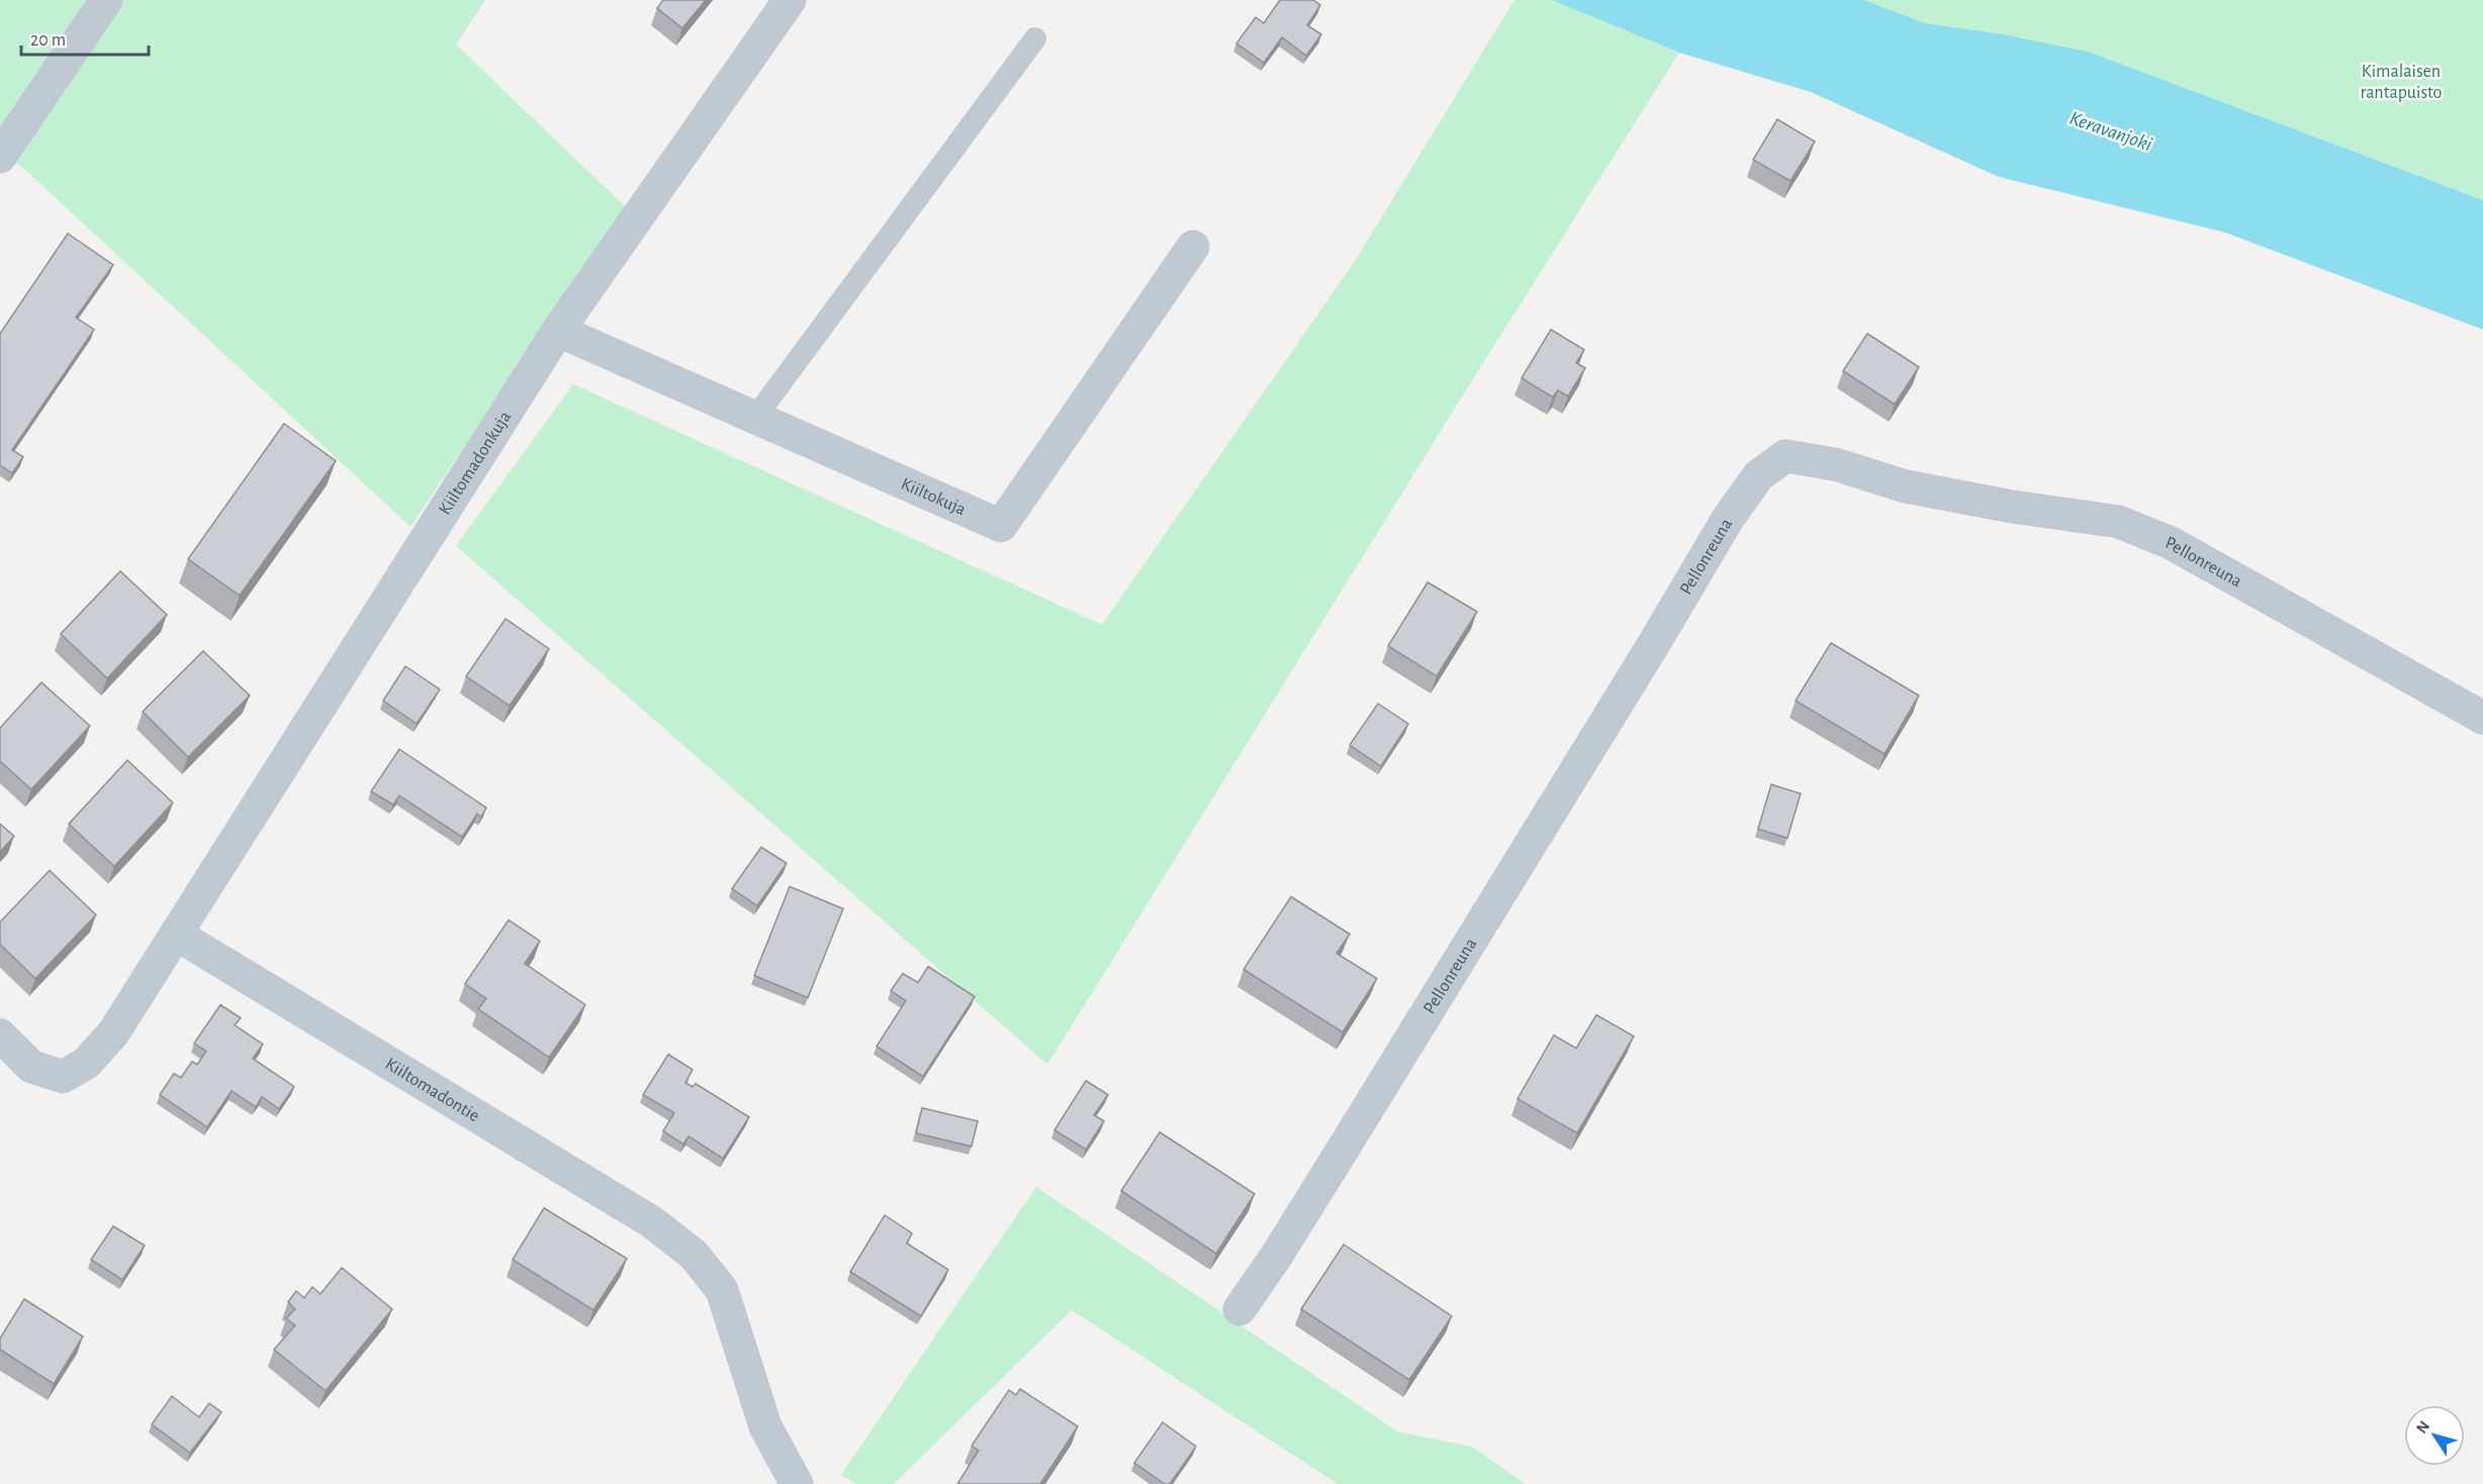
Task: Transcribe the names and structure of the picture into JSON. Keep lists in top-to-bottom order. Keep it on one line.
{"streets":{"street":["Kiiltomadonkuja","Kiiltokuja","Pellonreuna","Kiiltomadontie"]},"crossings":[["Kiiltomadonkuja","Kiiltokuja"],["Kiiltomadonkuja","Kiiltomadontie"]],"water":["Keravanjoki"],"parks":["Kimalaisen rantapuisto"],"scale_bar":"20 m","north":"top left"}
